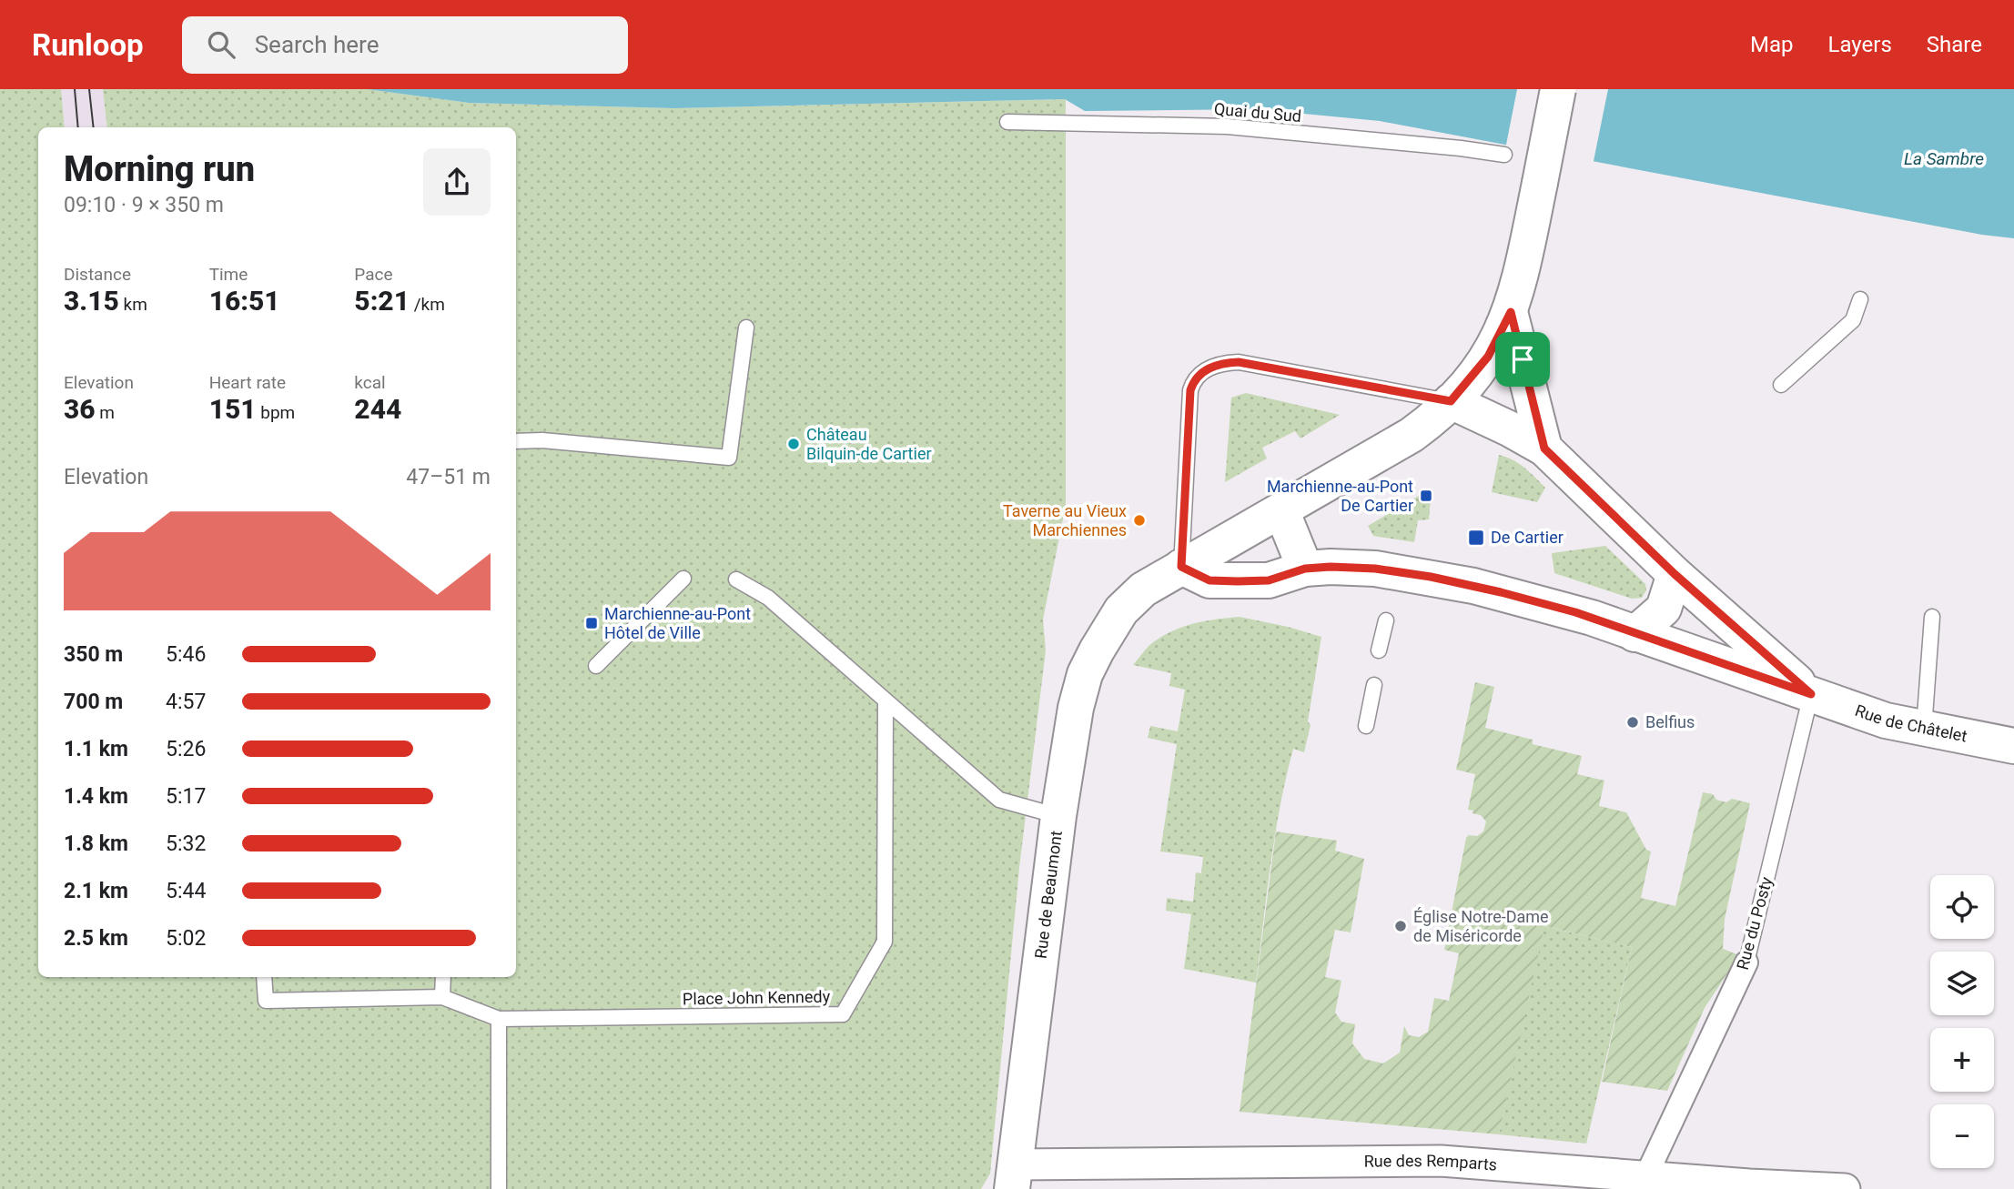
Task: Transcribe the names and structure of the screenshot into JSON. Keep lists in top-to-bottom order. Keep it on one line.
{"streets":{"main road":["Rue de Châtelet","Rue de Beaumont"],"street":["Rue du Posty","Rue des Remparts"],"lane":["Quai du Sud","Place John Kennedy"]},"crossings":[["Rue de Châtelet","Rue de Beaumont"],["Rue de Châtelet","Rue du Posty"],["Rue de Beaumont","Rue des Remparts"],["Rue du Posty","Rue des Remparts"]],"water":["La Sambre"],"places":{"other":["Château Bilquin-de Cartier","Taverne au Vieux Marchiennes","Belfius","Église Notre-Dame de Miséricorde"],"transit":["Marchienne-au-Pont De Cartier","De Cartier","Marchienne-au-Pont Hôtel de Ville"]},"page":{"header":"Runloop","search":"Search here","nav":["Map","Layers","Share"],"heading":["Morning run","09:10 · 9 × 350 m"],"stats":[["Distance","3.15 km"],["Time","16:51"],["Pace","5:21 /km"],["Elevation","36 m"],["Heart rate","151 bpm"],["kcal","244"]],"chart":["Elevation","47–51 m"],"list":[{"name":"350 m","note":"5:46"},{"name":"700 m","note":"4:57"},{"name":"1.1 km","note":"5:26"},{"name":"1.4 km","note":"5:17"},{"name":"1.8 km","note":"5:32"},{"name":"2.1 km","note":"5:44"},{"name":"2.5 km","note":"5:02"}],"map_buttons":["+","−"]}}
